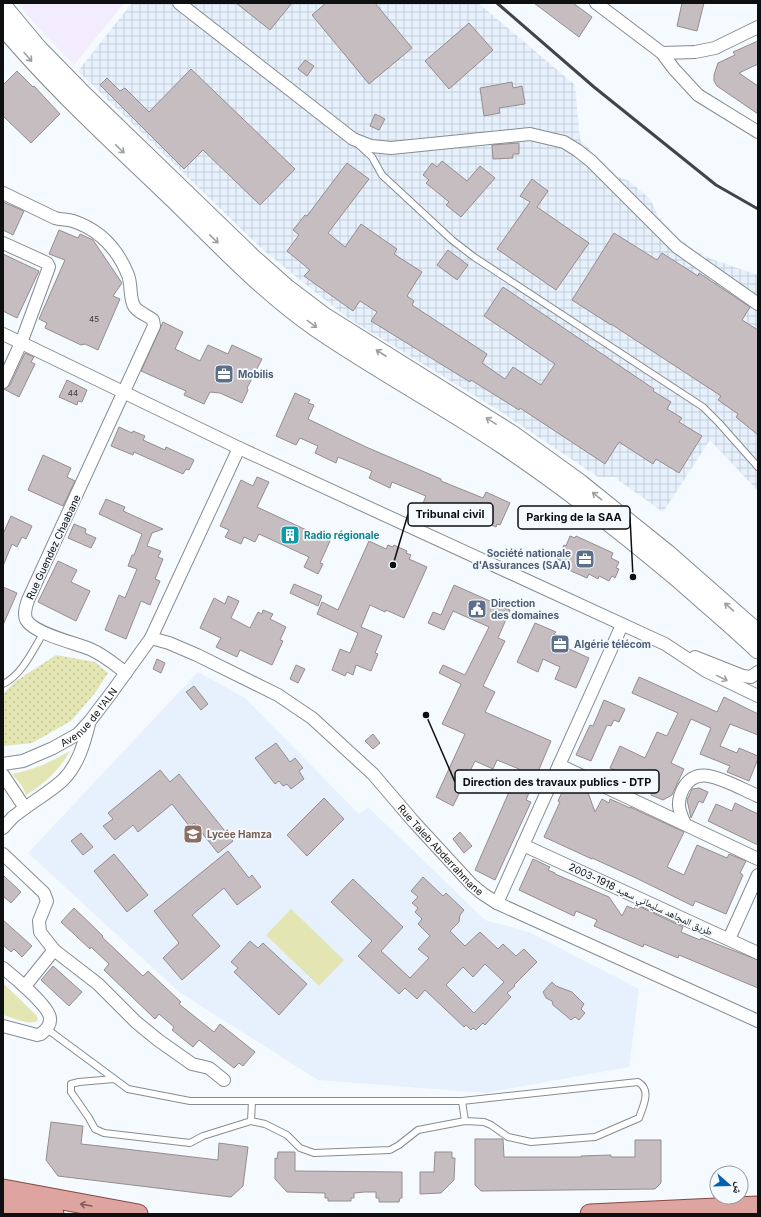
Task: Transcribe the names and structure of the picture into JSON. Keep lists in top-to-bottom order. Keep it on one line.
{"streets":{"street":["Rue Guendez Chaabane","Avenue de l'ALN","Rue Taleb Abderrahmane","طريق المجاهد سليماني سعيد 1918-2003"]},"crossings":[["Rue Guendez Chaabane","Avenue de l'ALN"],["Avenue de l'ALN","Rue Taleb Abderrahmane"]],"places":{"office":["Mobilis","Société nationale d'Assurances (SAA)","Algérie télécom"],"building":["Radio régionale"],"other":["Tribunal civil","Parking de la SAA","Direction des travaux publics - DTP"],"public building":["Direction des domaines"],"school or university":["Lycée Hamza"]},"house_numbers":["45","44"],"north":"right"}
